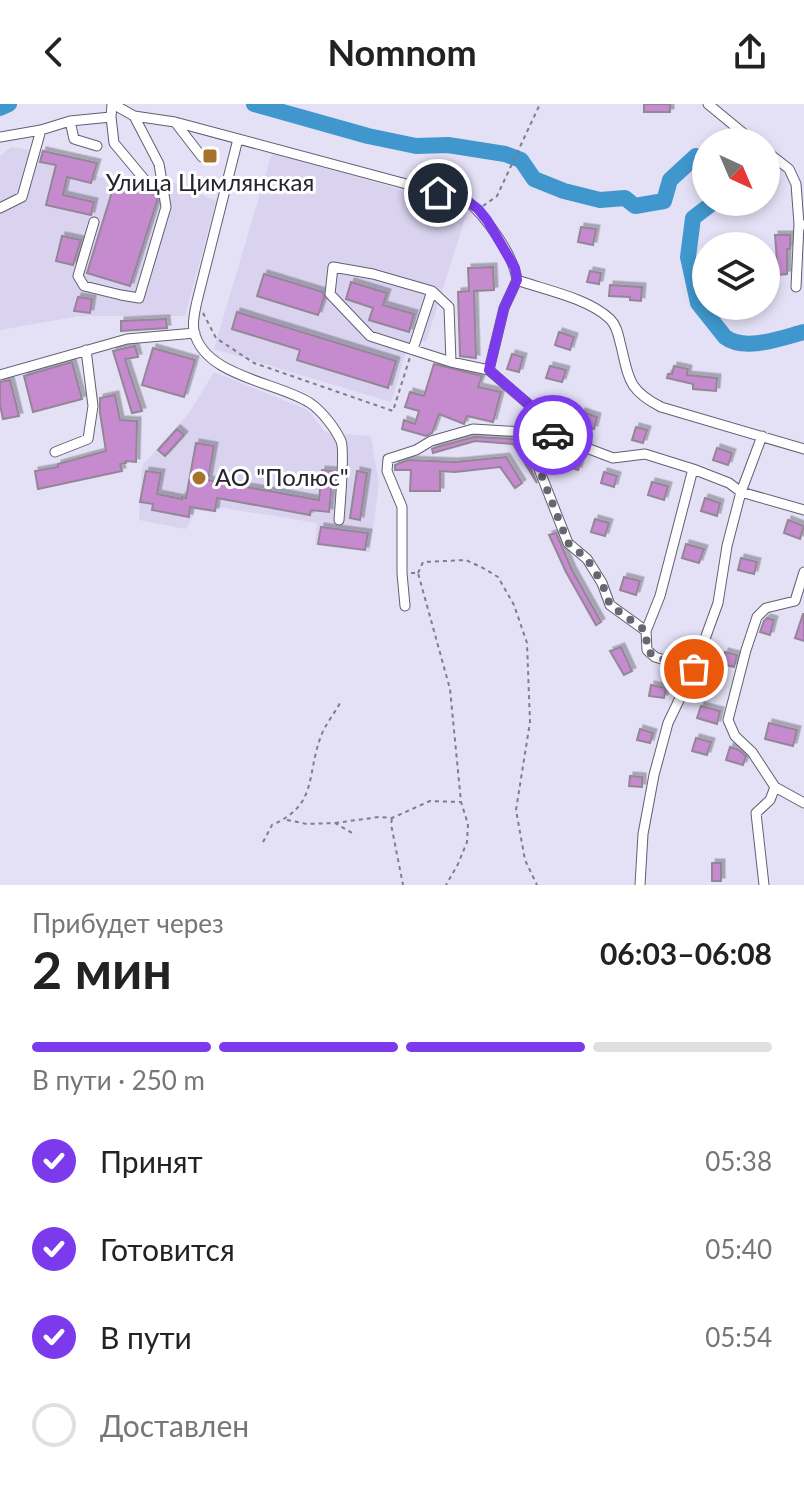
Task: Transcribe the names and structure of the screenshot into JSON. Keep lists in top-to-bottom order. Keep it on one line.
{"places":{"transit":["Улица Цимлянская"],"other":["АО \"Полюс\""]},"north":"bottom right","page":{"header":"Nomnom","heading":["2 мин","Прибудет через","06:03–06:08"],"bar":"В пути · 250 m","list":[["Принят","05:38"],["Готовится","05:40"],["В пути","05:54"],"Доставлен"]}}
